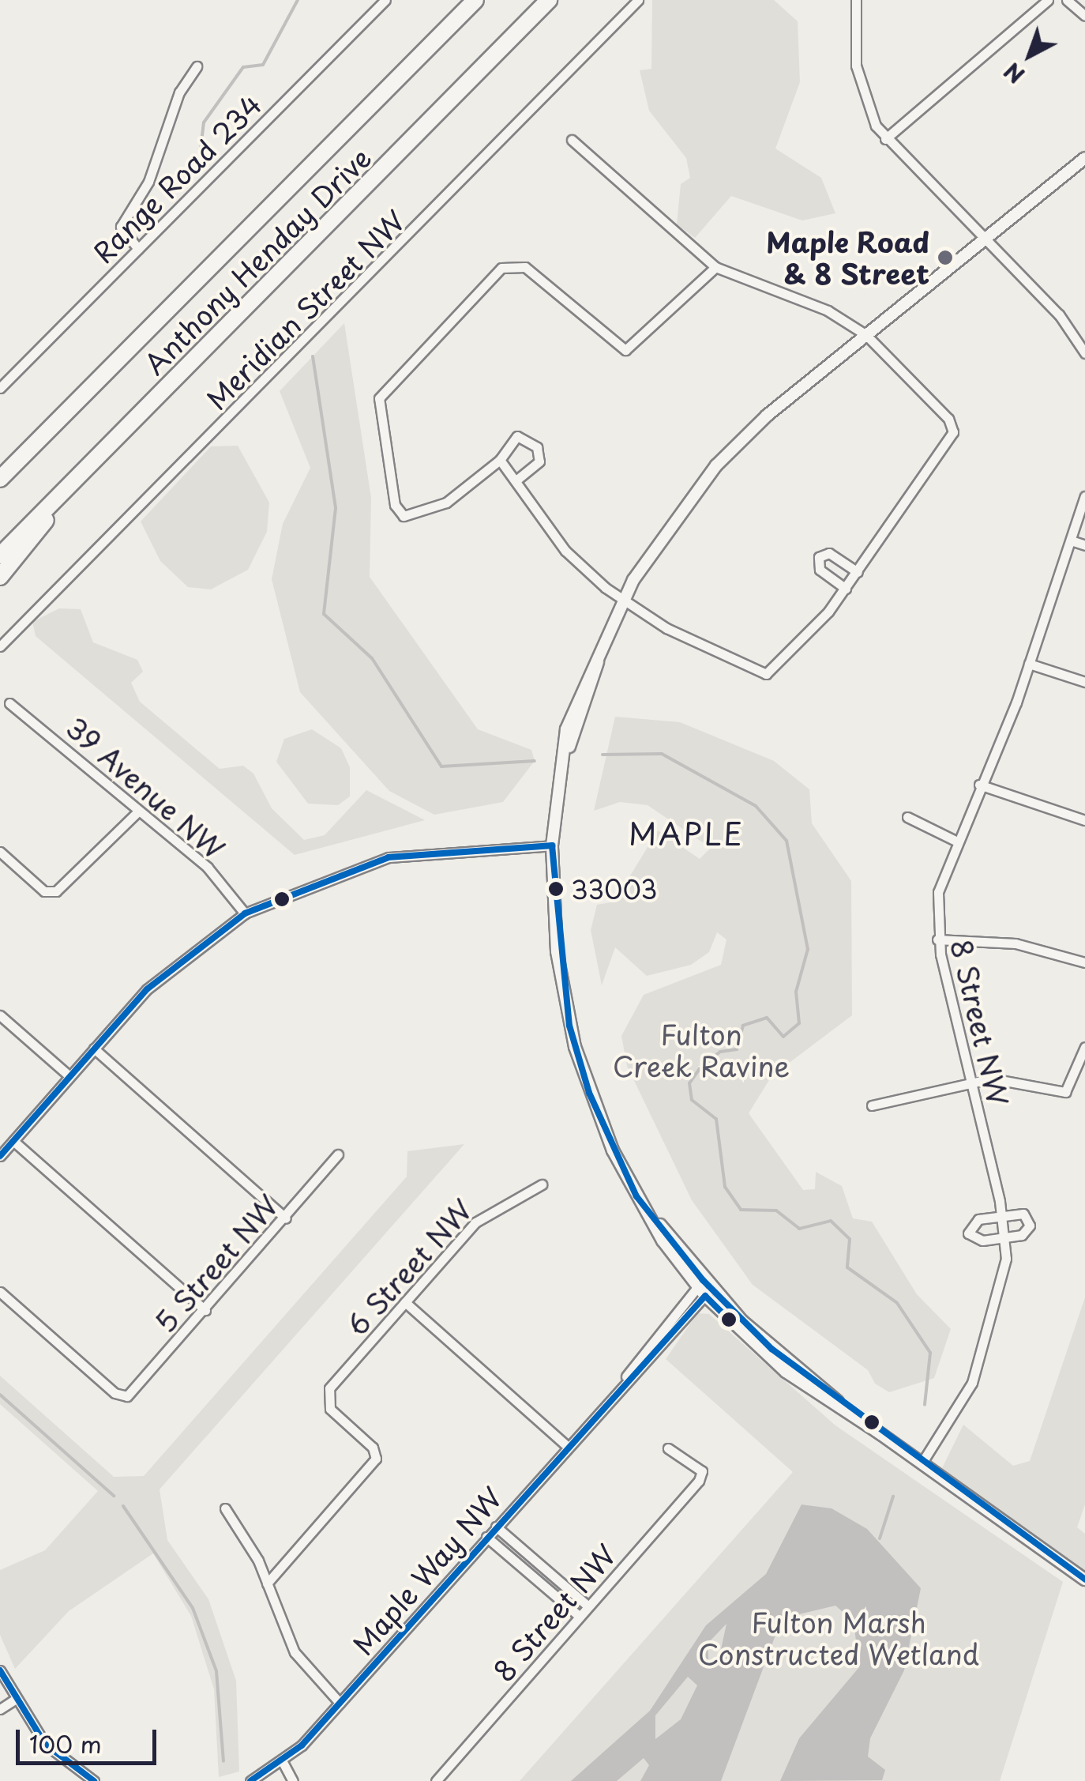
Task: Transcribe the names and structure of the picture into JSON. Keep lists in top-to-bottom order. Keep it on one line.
{"streets":{"highway":["Anthony Henday Drive"],"street":["Range Road 234","Meridian Street NW","39 Avenue NW","8 Street NW","5 Street NW","6 Street NW","Maple Way NW"]},"districts":["MAPLE"],"parks":["Fulton Creek Ravine","Fulton Marsh Constructed Wetland"],"places":["Maple Road & 8 Street","33003"],"scale_bar":"100 m","north":"bottom left"}
